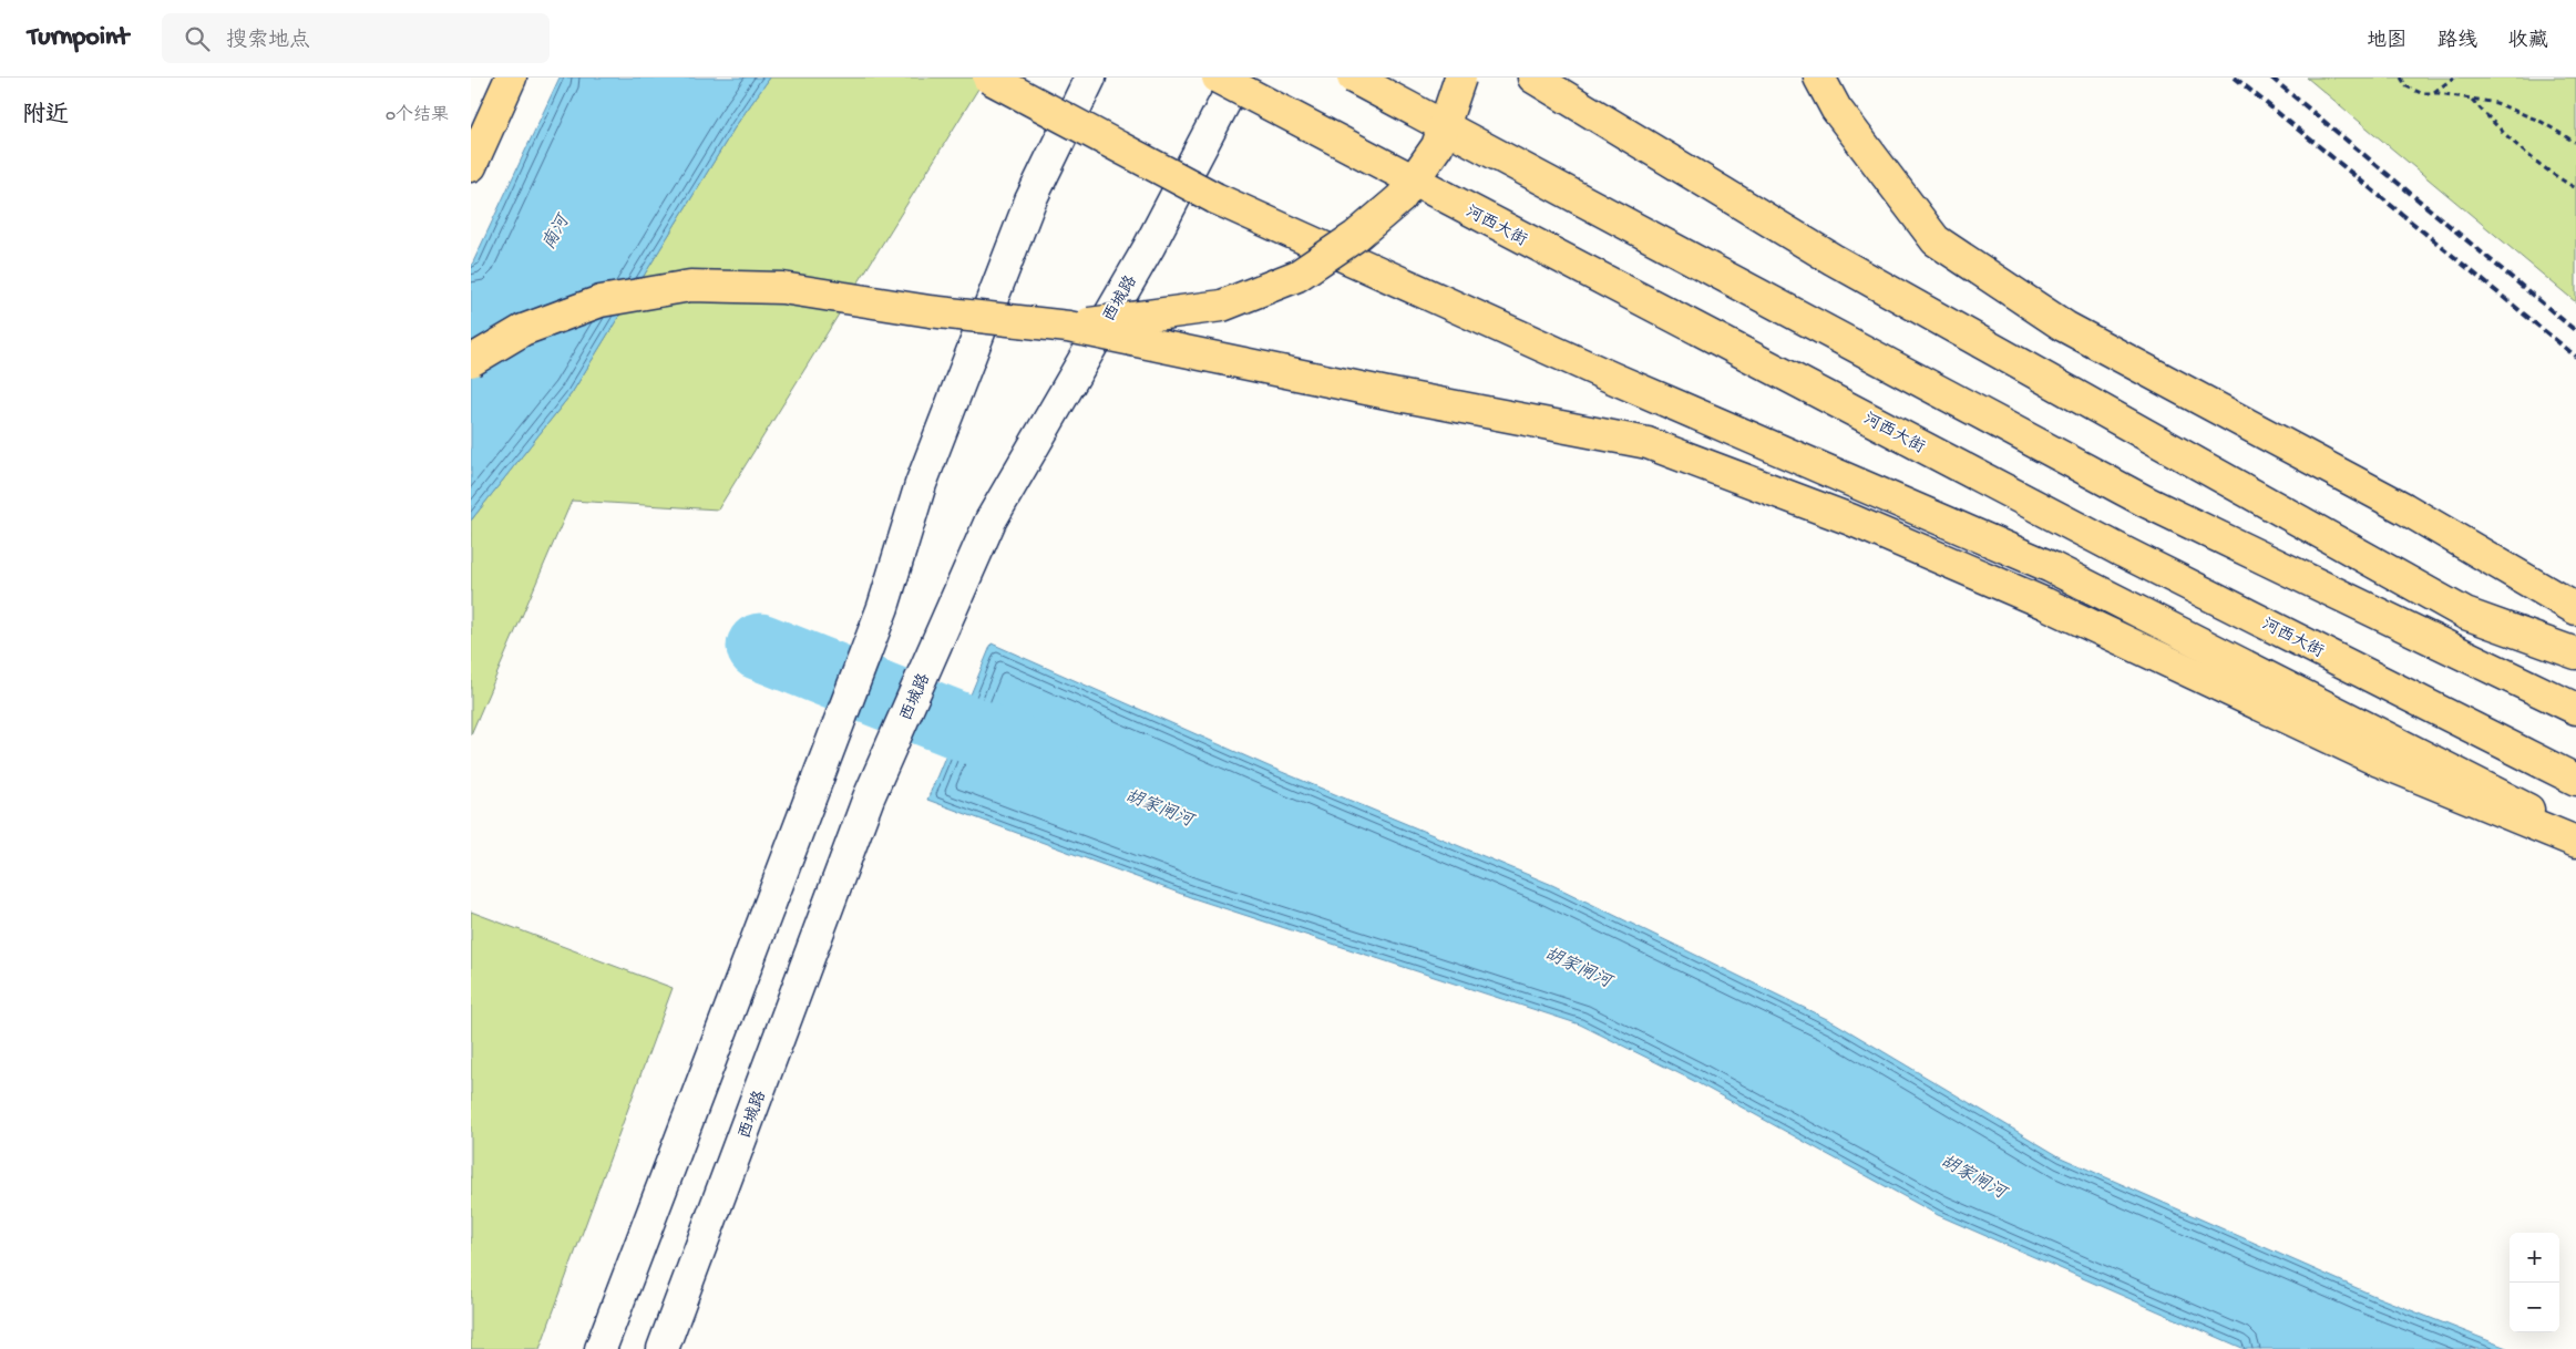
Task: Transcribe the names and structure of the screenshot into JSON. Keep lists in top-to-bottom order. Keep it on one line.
{"streets":{"main road":["河西大街"],"street":["西城路"]},"water":["南河","胡家闸河"],"page":{"header":"Turnpoint","search":"搜索地点","nav":["地图","路线","收藏"],"heading":["附近","0个结果"],"map_buttons":["+","−"]}}
